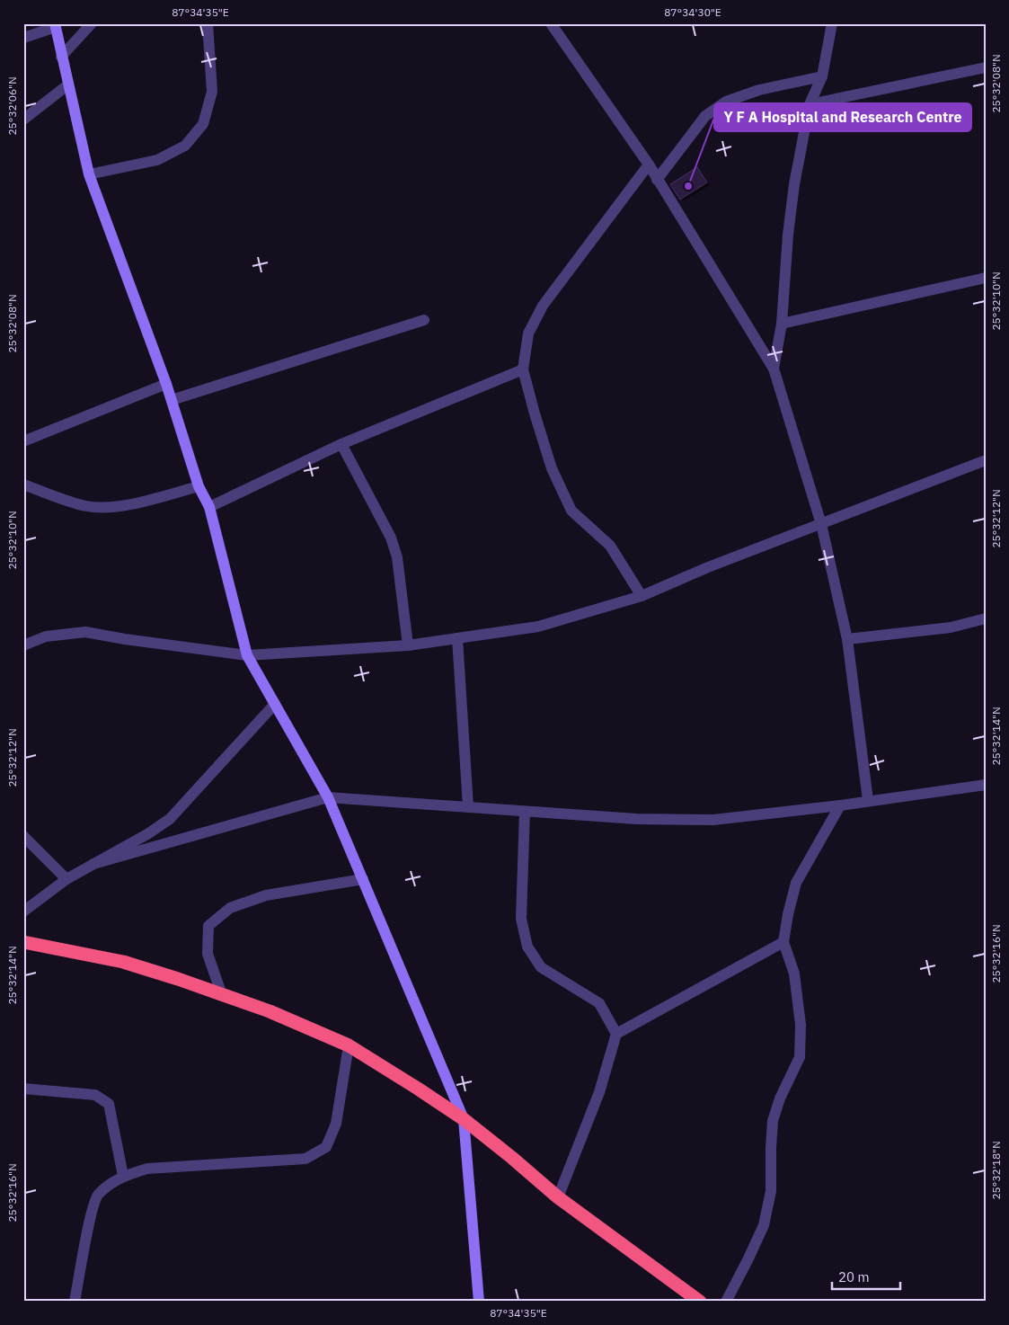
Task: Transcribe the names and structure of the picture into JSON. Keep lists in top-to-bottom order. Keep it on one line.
{"places":["Y F A Hospital and Research Centre"],"scale_bar":"20 m","coordinates":["87°34'35\"E","87°34'30\"E","25°32'08\"N","25°32'06\"N","25°32'10\"N","25°32'12\"N","25°32'14\"N","25°32'16\"N","25°32'18\"N"]}
